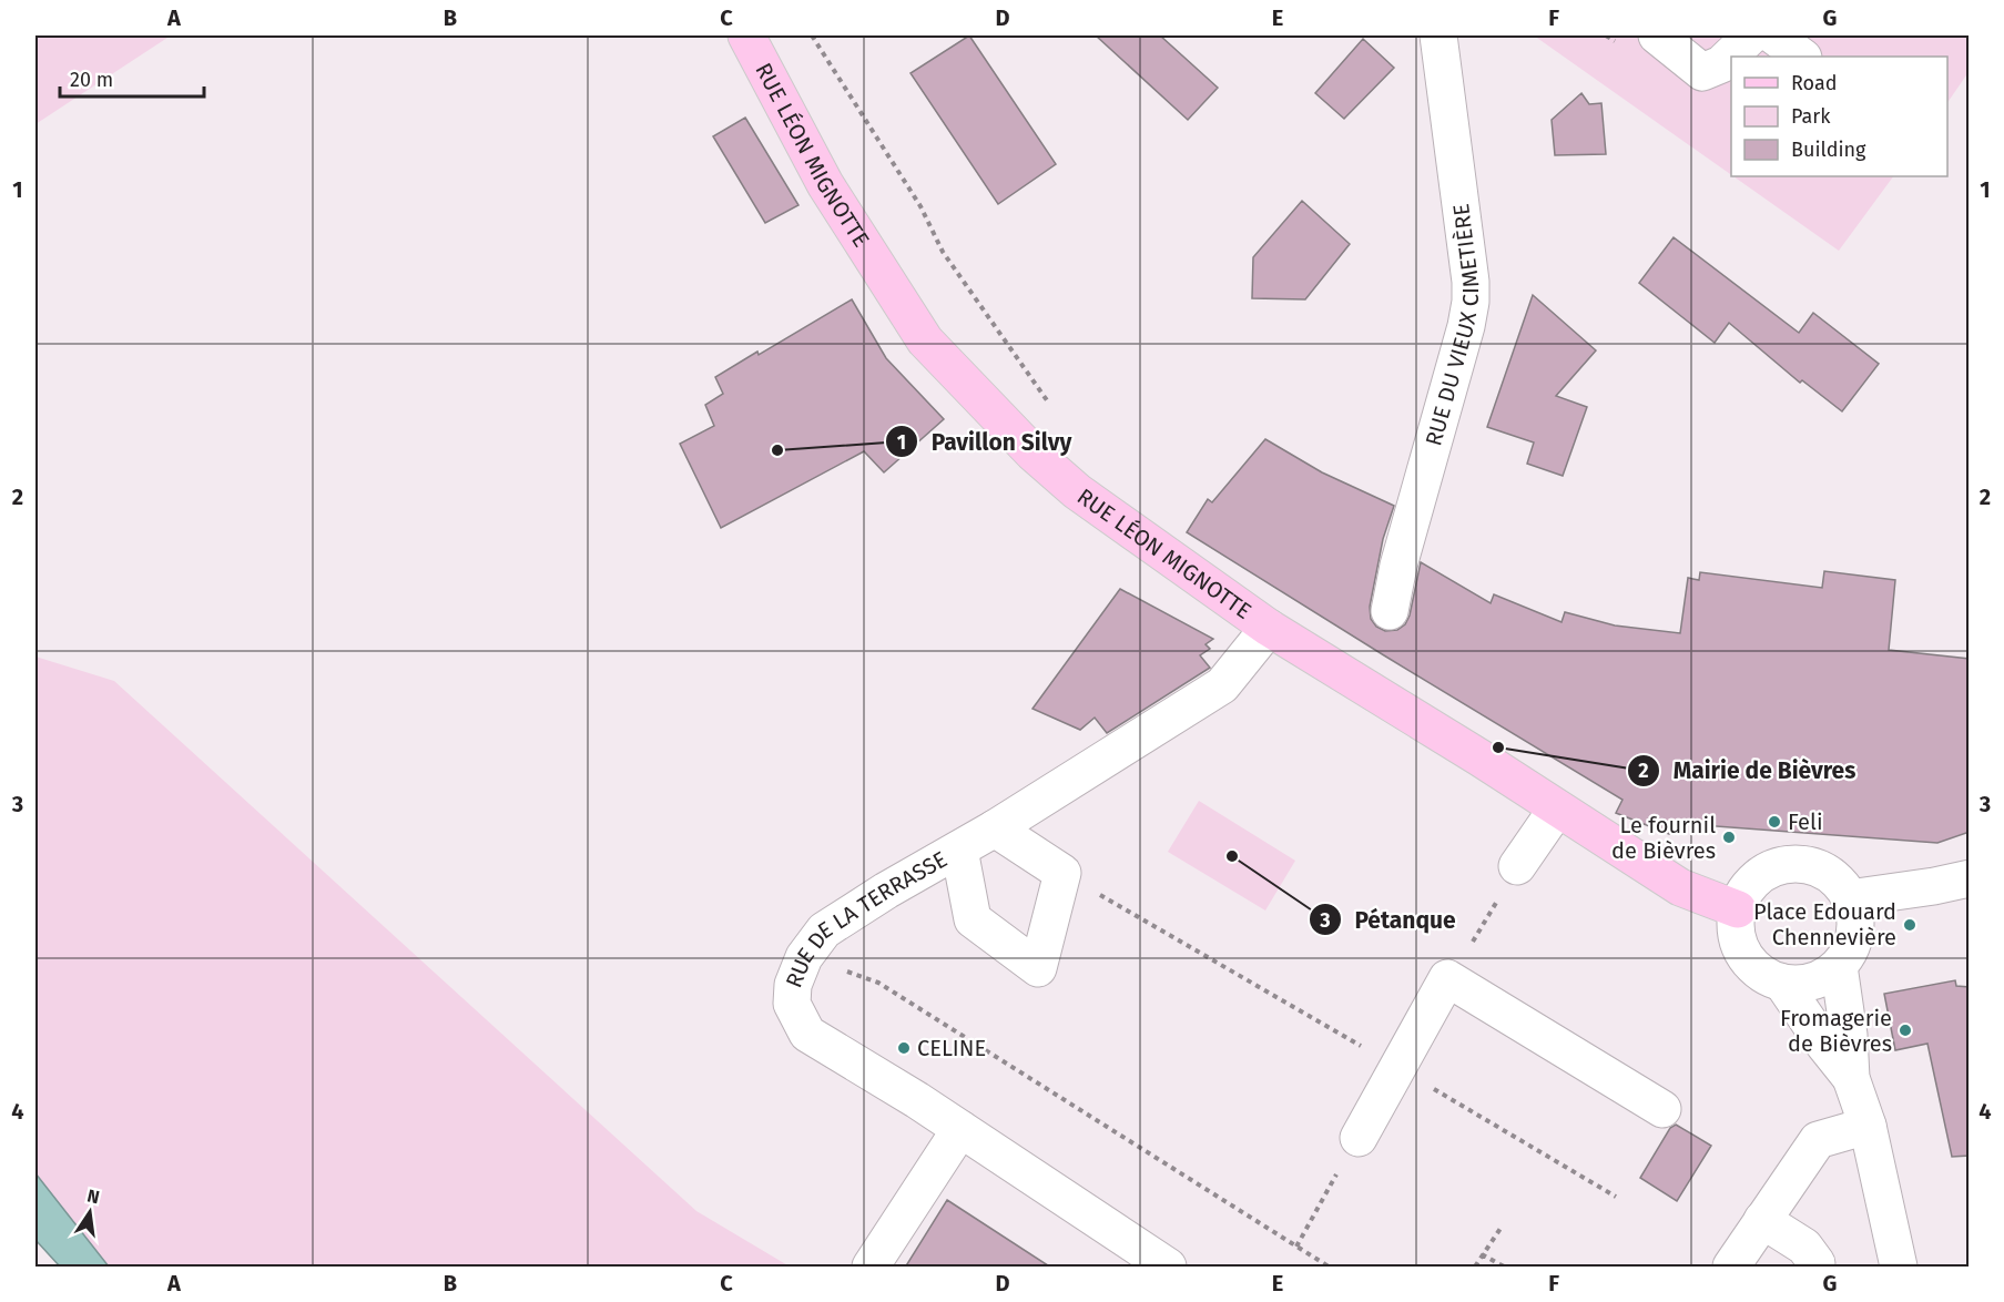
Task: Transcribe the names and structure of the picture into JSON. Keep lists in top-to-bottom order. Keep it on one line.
{"streets":{"main road":["RUE LÉON MIGNOTTE"],"street":["RUE DU VIEUX CIMETIÈRE","RUE DE LA TERRASSE"]},"crossings":[["RUE LÉON MIGNOTTE","RUE DE LA TERRASSE"]],"places":["Pavillon Silvy","Mairie de Bièvres","Feli","Le fournil de Bièvres","Pétanque","Place Edouard Chennevière","Fromagerie de Bièvres","CELINE"],"legend":["Road","Park","Building"],"scale_bar":"20 m","north":"top","grid":{"columns":["A","B","C","D","E","F","G"],"rows":["1","2","3","4"]}}
